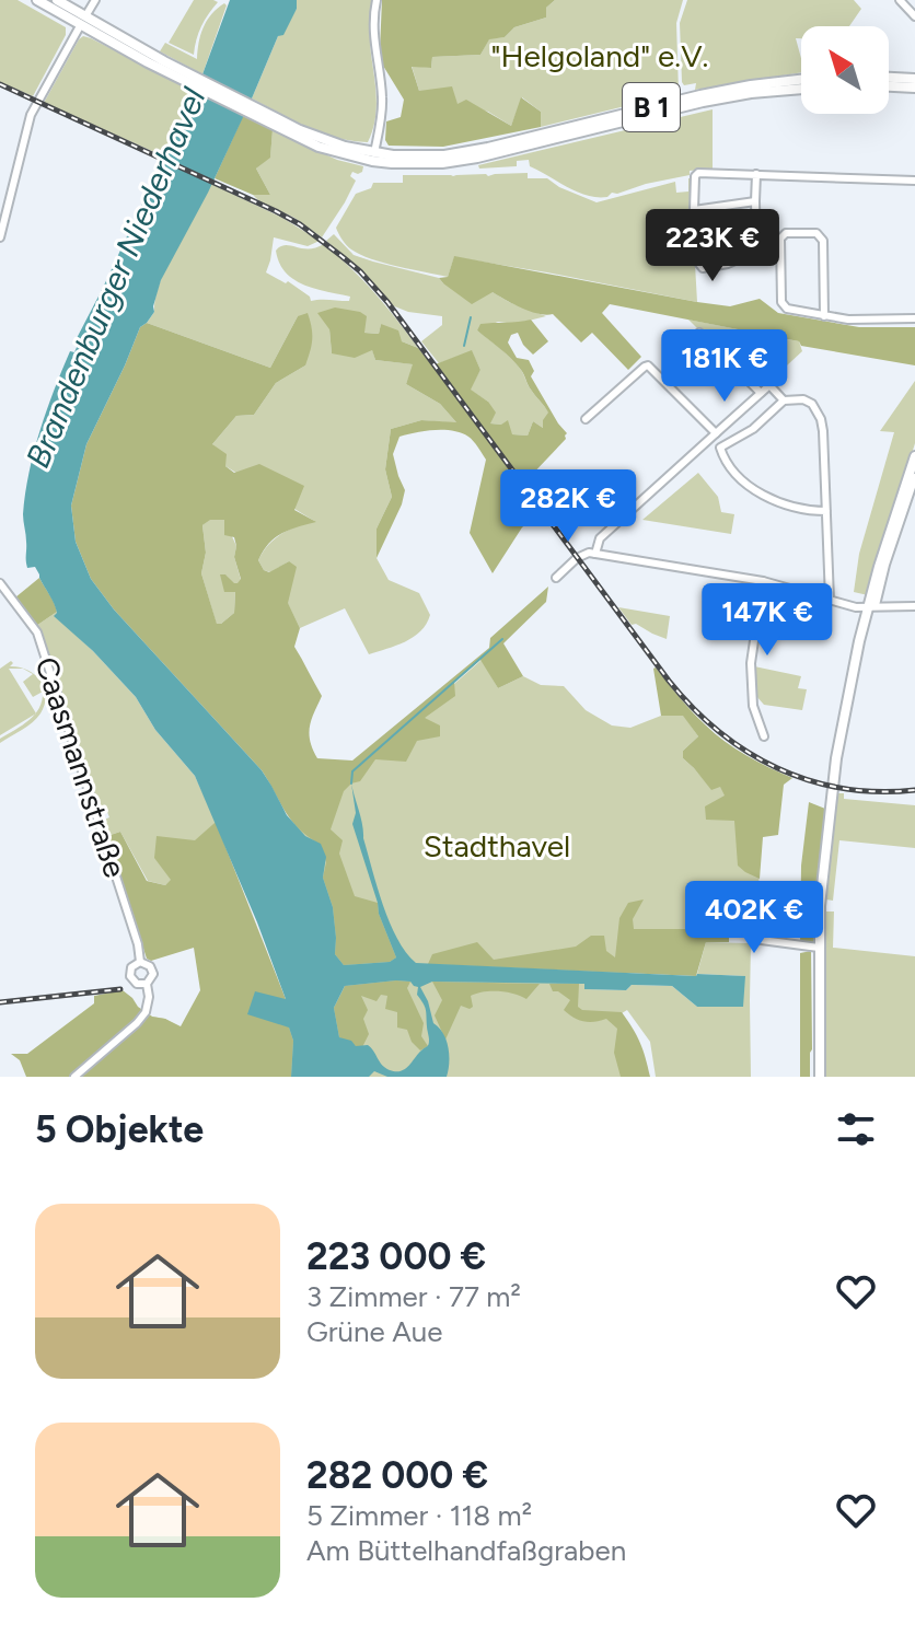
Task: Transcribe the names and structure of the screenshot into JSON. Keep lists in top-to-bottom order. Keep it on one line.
{"streets":{"main road":["B 1"],"street":["Caasmannstraße"]},"water":["Brandenburger Niederhavel"],"parks":["\"Helgoland\" e.V.","Stadthavel"],"north":"top left","page":{"price":["223K €","181K €","282K €","147K €","402K €"],"heading":"5 Objekte","list":[{"name":"223 000 €","note":"3 Zimmer · 77 m² · Grüne Aue"},{"name":"282 000 €","note":"5 Zimmer · 118 m² · Am Büttelhandfaßgraben"}]}}
